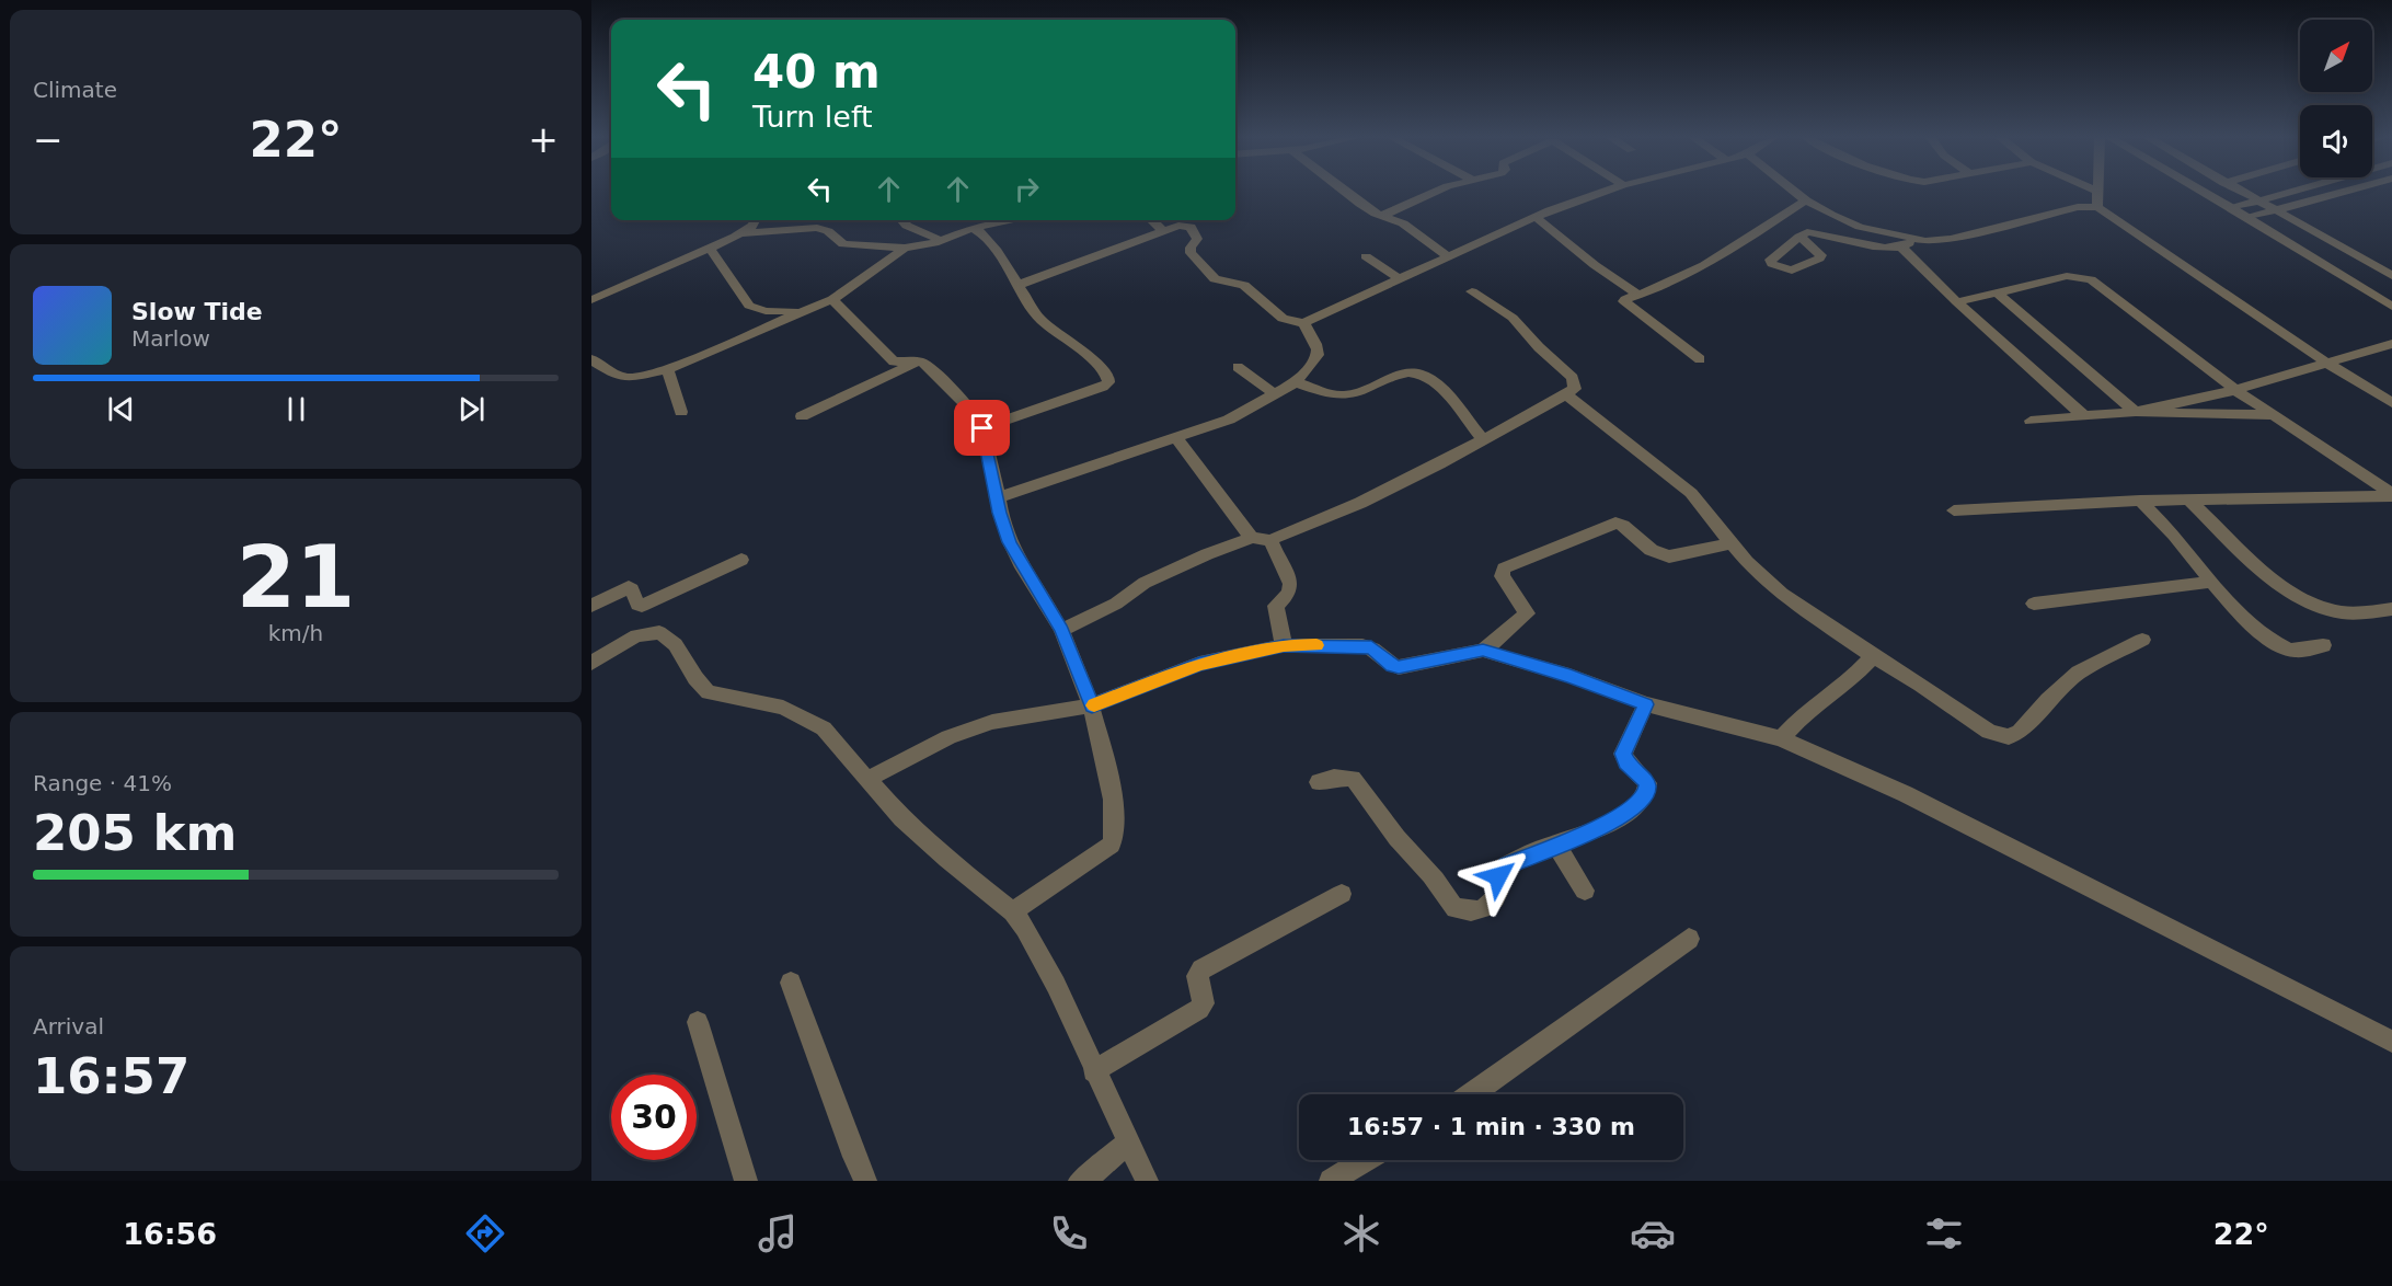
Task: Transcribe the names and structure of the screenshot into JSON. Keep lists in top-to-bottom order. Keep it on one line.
{"north":"top right","page":{"tile":["Climate",["21","km/h"],["Range · 41%","205 km"],["Arrival","16:57"]],"turn":["40 m","Turn left"],"heat":["−","22°","+"],"song":["Slow Tide","Marlow"],"limit":"30","trip":"16:57 · 1 min · 330 m","tabs":["16:56","22°"]}}
